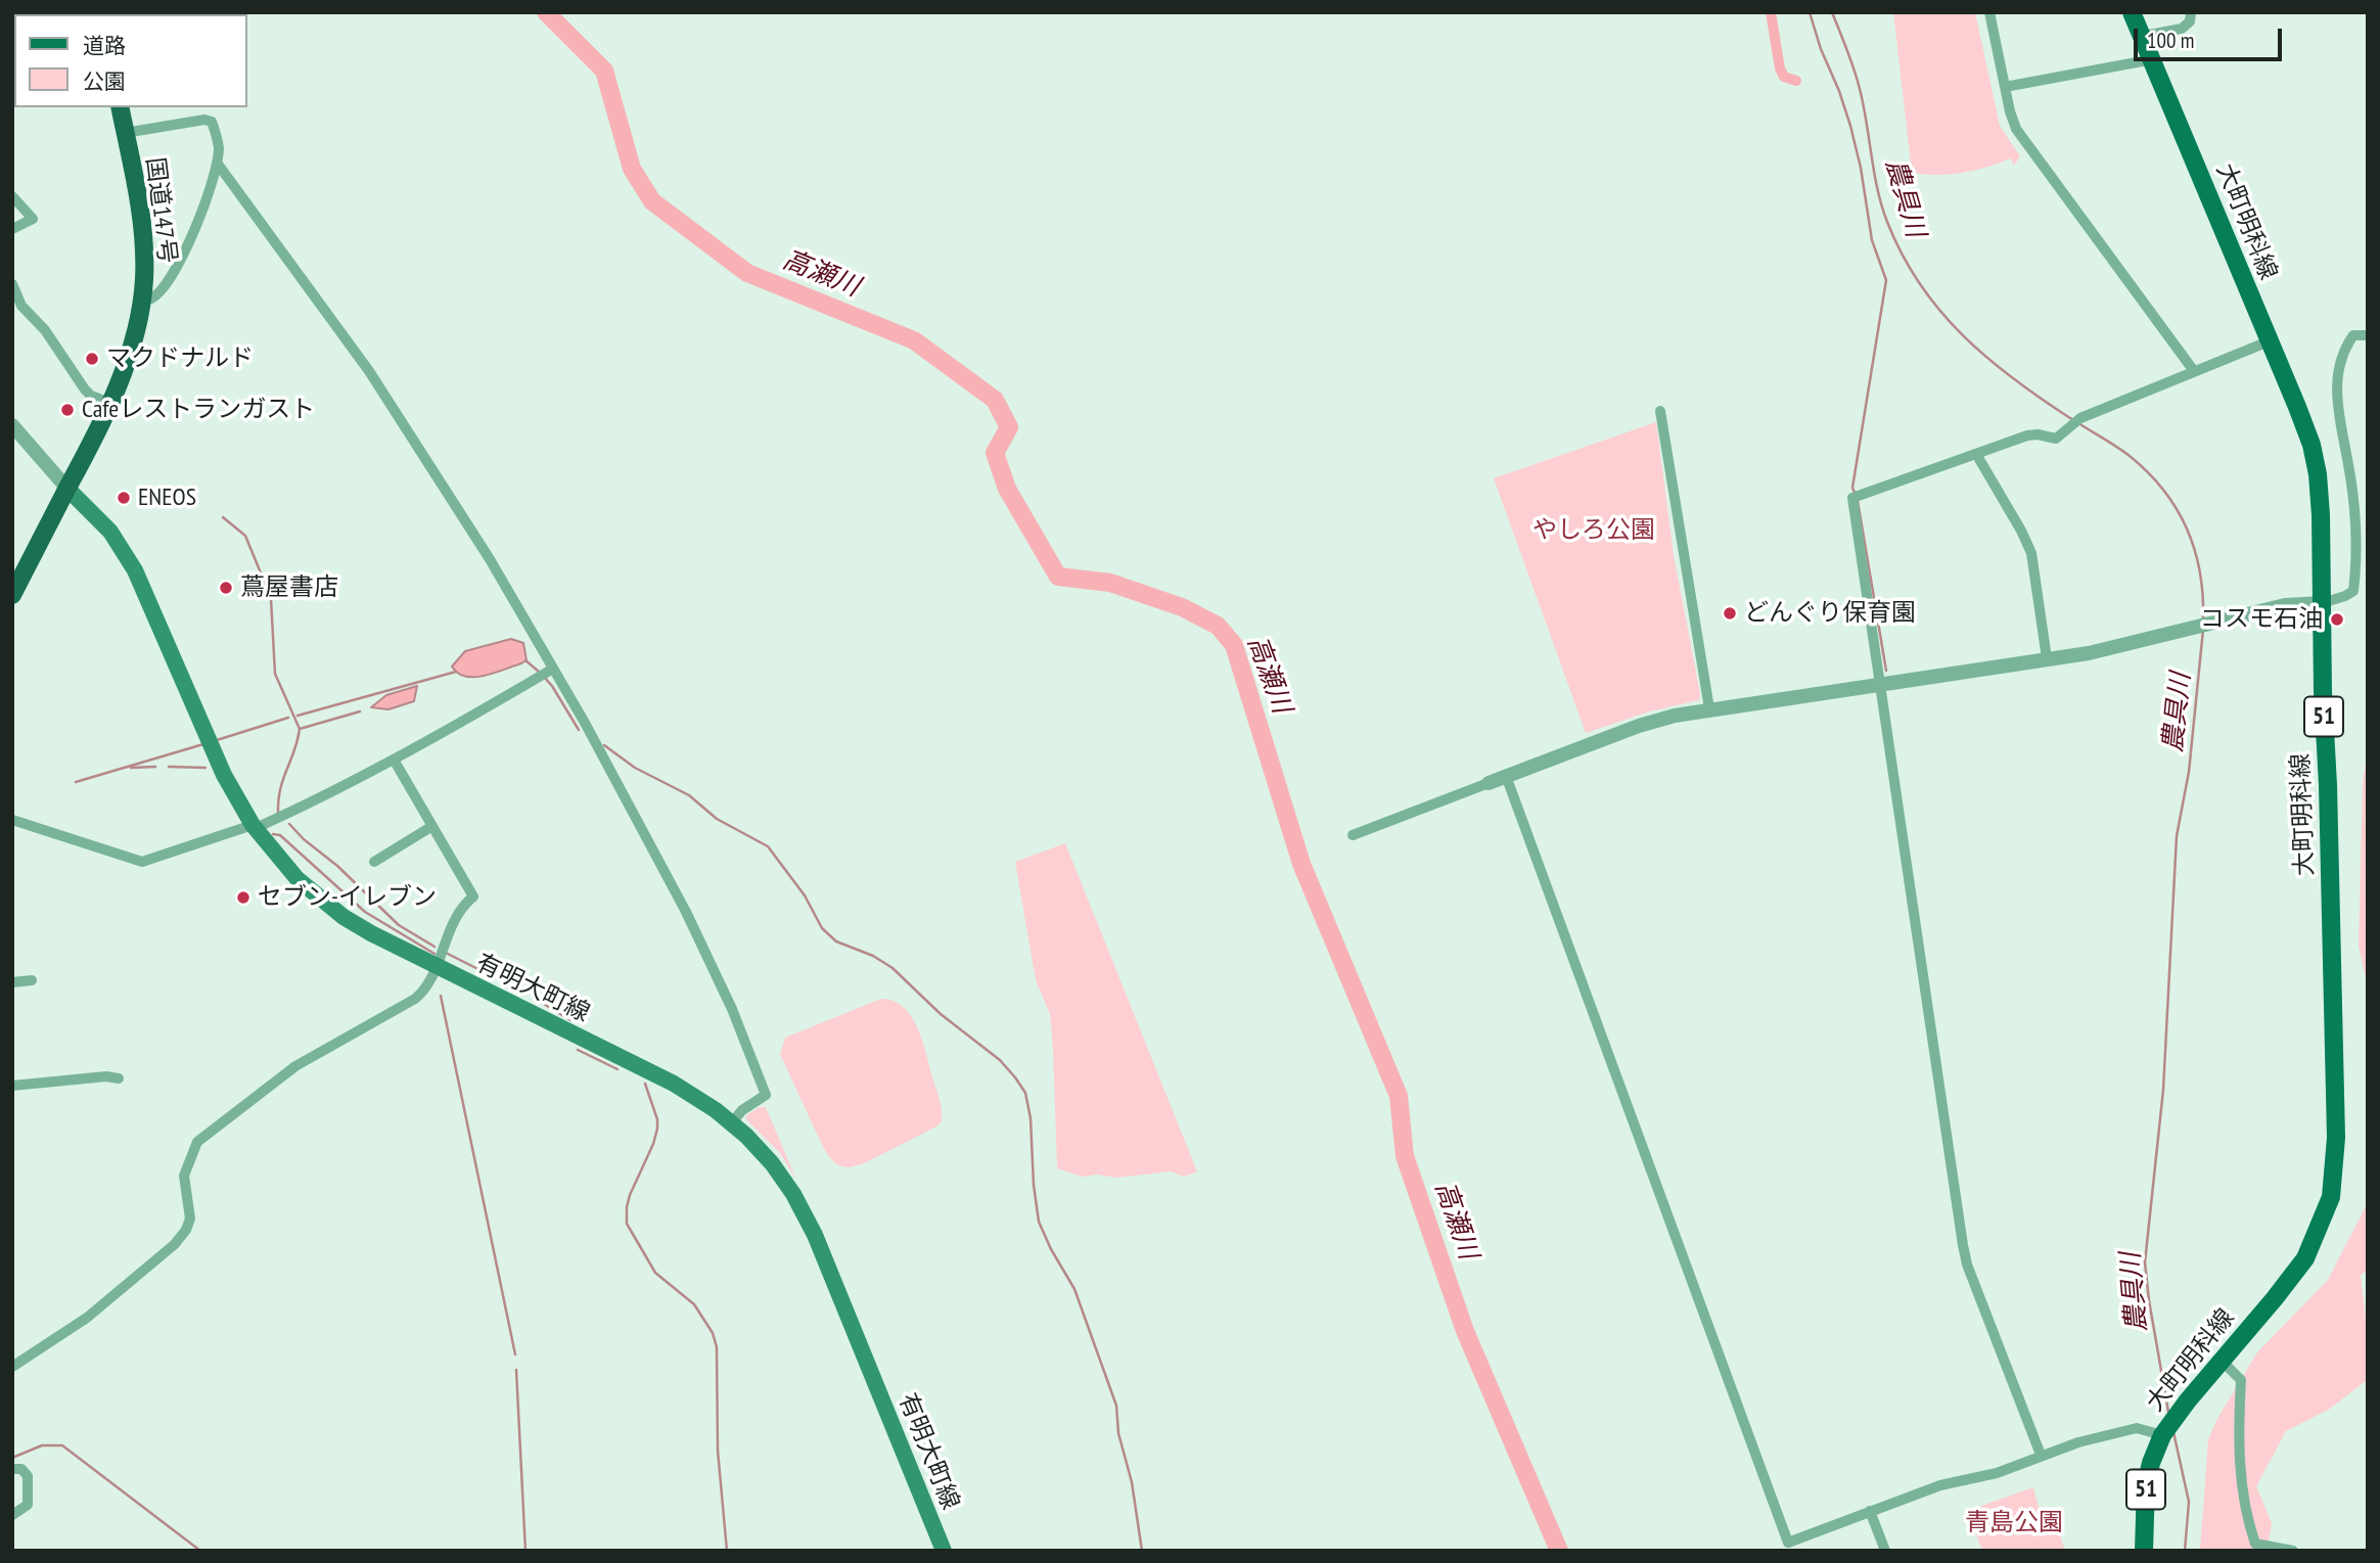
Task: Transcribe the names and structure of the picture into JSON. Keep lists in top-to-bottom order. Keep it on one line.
{"streets":{"highway":["国道147号"],"main road":["大町明科線","51","有明大町線"]},"crossings":[["国道147号","有明大町線"]],"water":["農具川","高瀬川"],"parks":["やしろ公園","青島公園"],"places":["マクドナルド","Cafeレストランガスト","ENEOS","蔦屋書店","どんぐり保育園","コスモ石油","セブン-イレブン"],"legend":["道路","公園"],"scale_bar":"100 m"}
